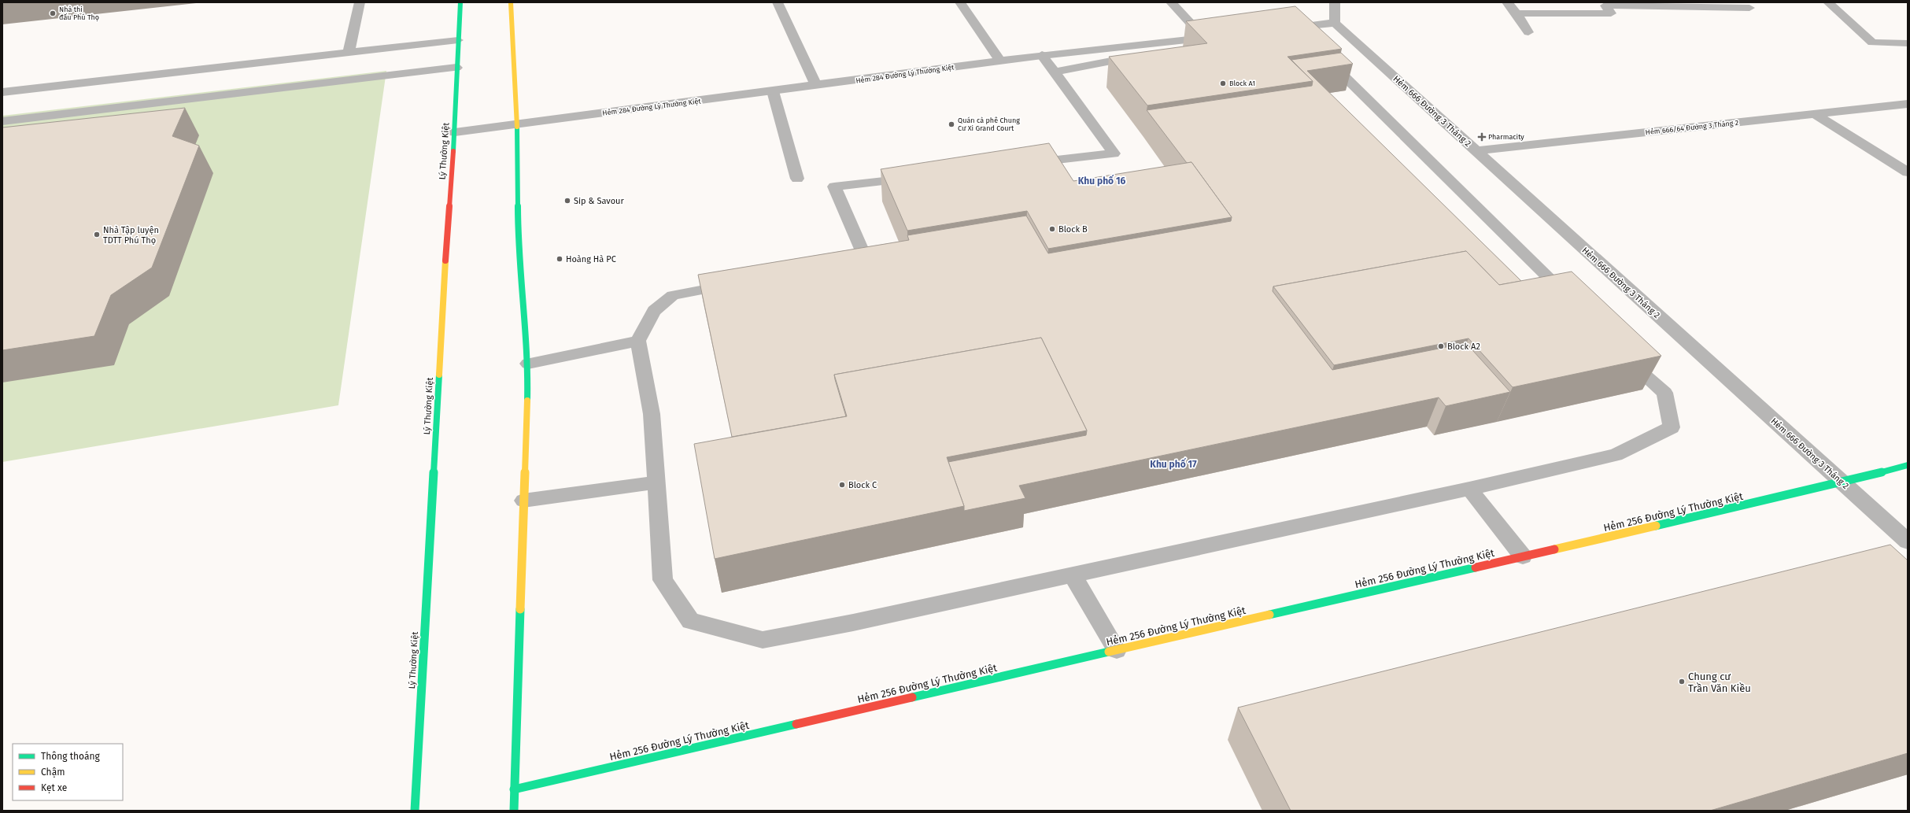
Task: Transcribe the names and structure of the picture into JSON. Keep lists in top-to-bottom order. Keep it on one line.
{"streets":{"main road":["Lý Thường Kiệt","Hẻm 256 Đường Lý Thường Kiệt"],"street":["Hẻm 284 Đường Lý Thường Kiệt","Hẻm 666 Đường 3 Tháng 2","Hẻm 666/64 Đường 3 Tháng 2"]},"crossings":[["Hẻm 284 Đường Lý Thường Kiệt","Lý Thường Kiệt"],["Hẻm 666 Đường 3 Tháng 2","Hẻm 666/64 Đường 3 Tháng 2"],["Hẻm 666 Đường 3 Tháng 2","Hẻm 256 Đường Lý Thường Kiệt"]],"districts":["Khu phố 16","Khu phố 17"],"places":{"other":["Nhà thi đấu Phú Thọ","Block A1","Quán cà phê Chung Cư Xi Grand Court","Sip & Savour","Block B","Nhà Tập luyện TDTT Phú Thọ","Hoàng Hà PC","Block A2","Block C","Chung cư Trần Văn Kiều"],"health":["Pharmacity"]},"legend":["Thông thoáng","Chậm","Kẹt xe"]}
